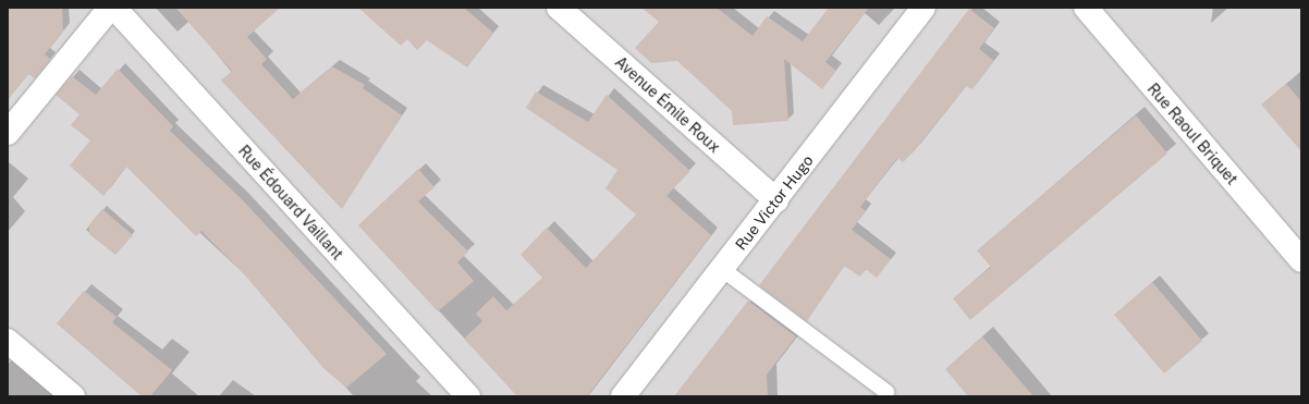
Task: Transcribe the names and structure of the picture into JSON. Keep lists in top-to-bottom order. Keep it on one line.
{"streets":{"street":["Avenue Émile Roux","Rue Raoul Briquet","Rue Édouard Vaillant","Rue Victor Hugo"]},"crossings":[["Avenue Émile Roux","Rue Victor Hugo"]]}
